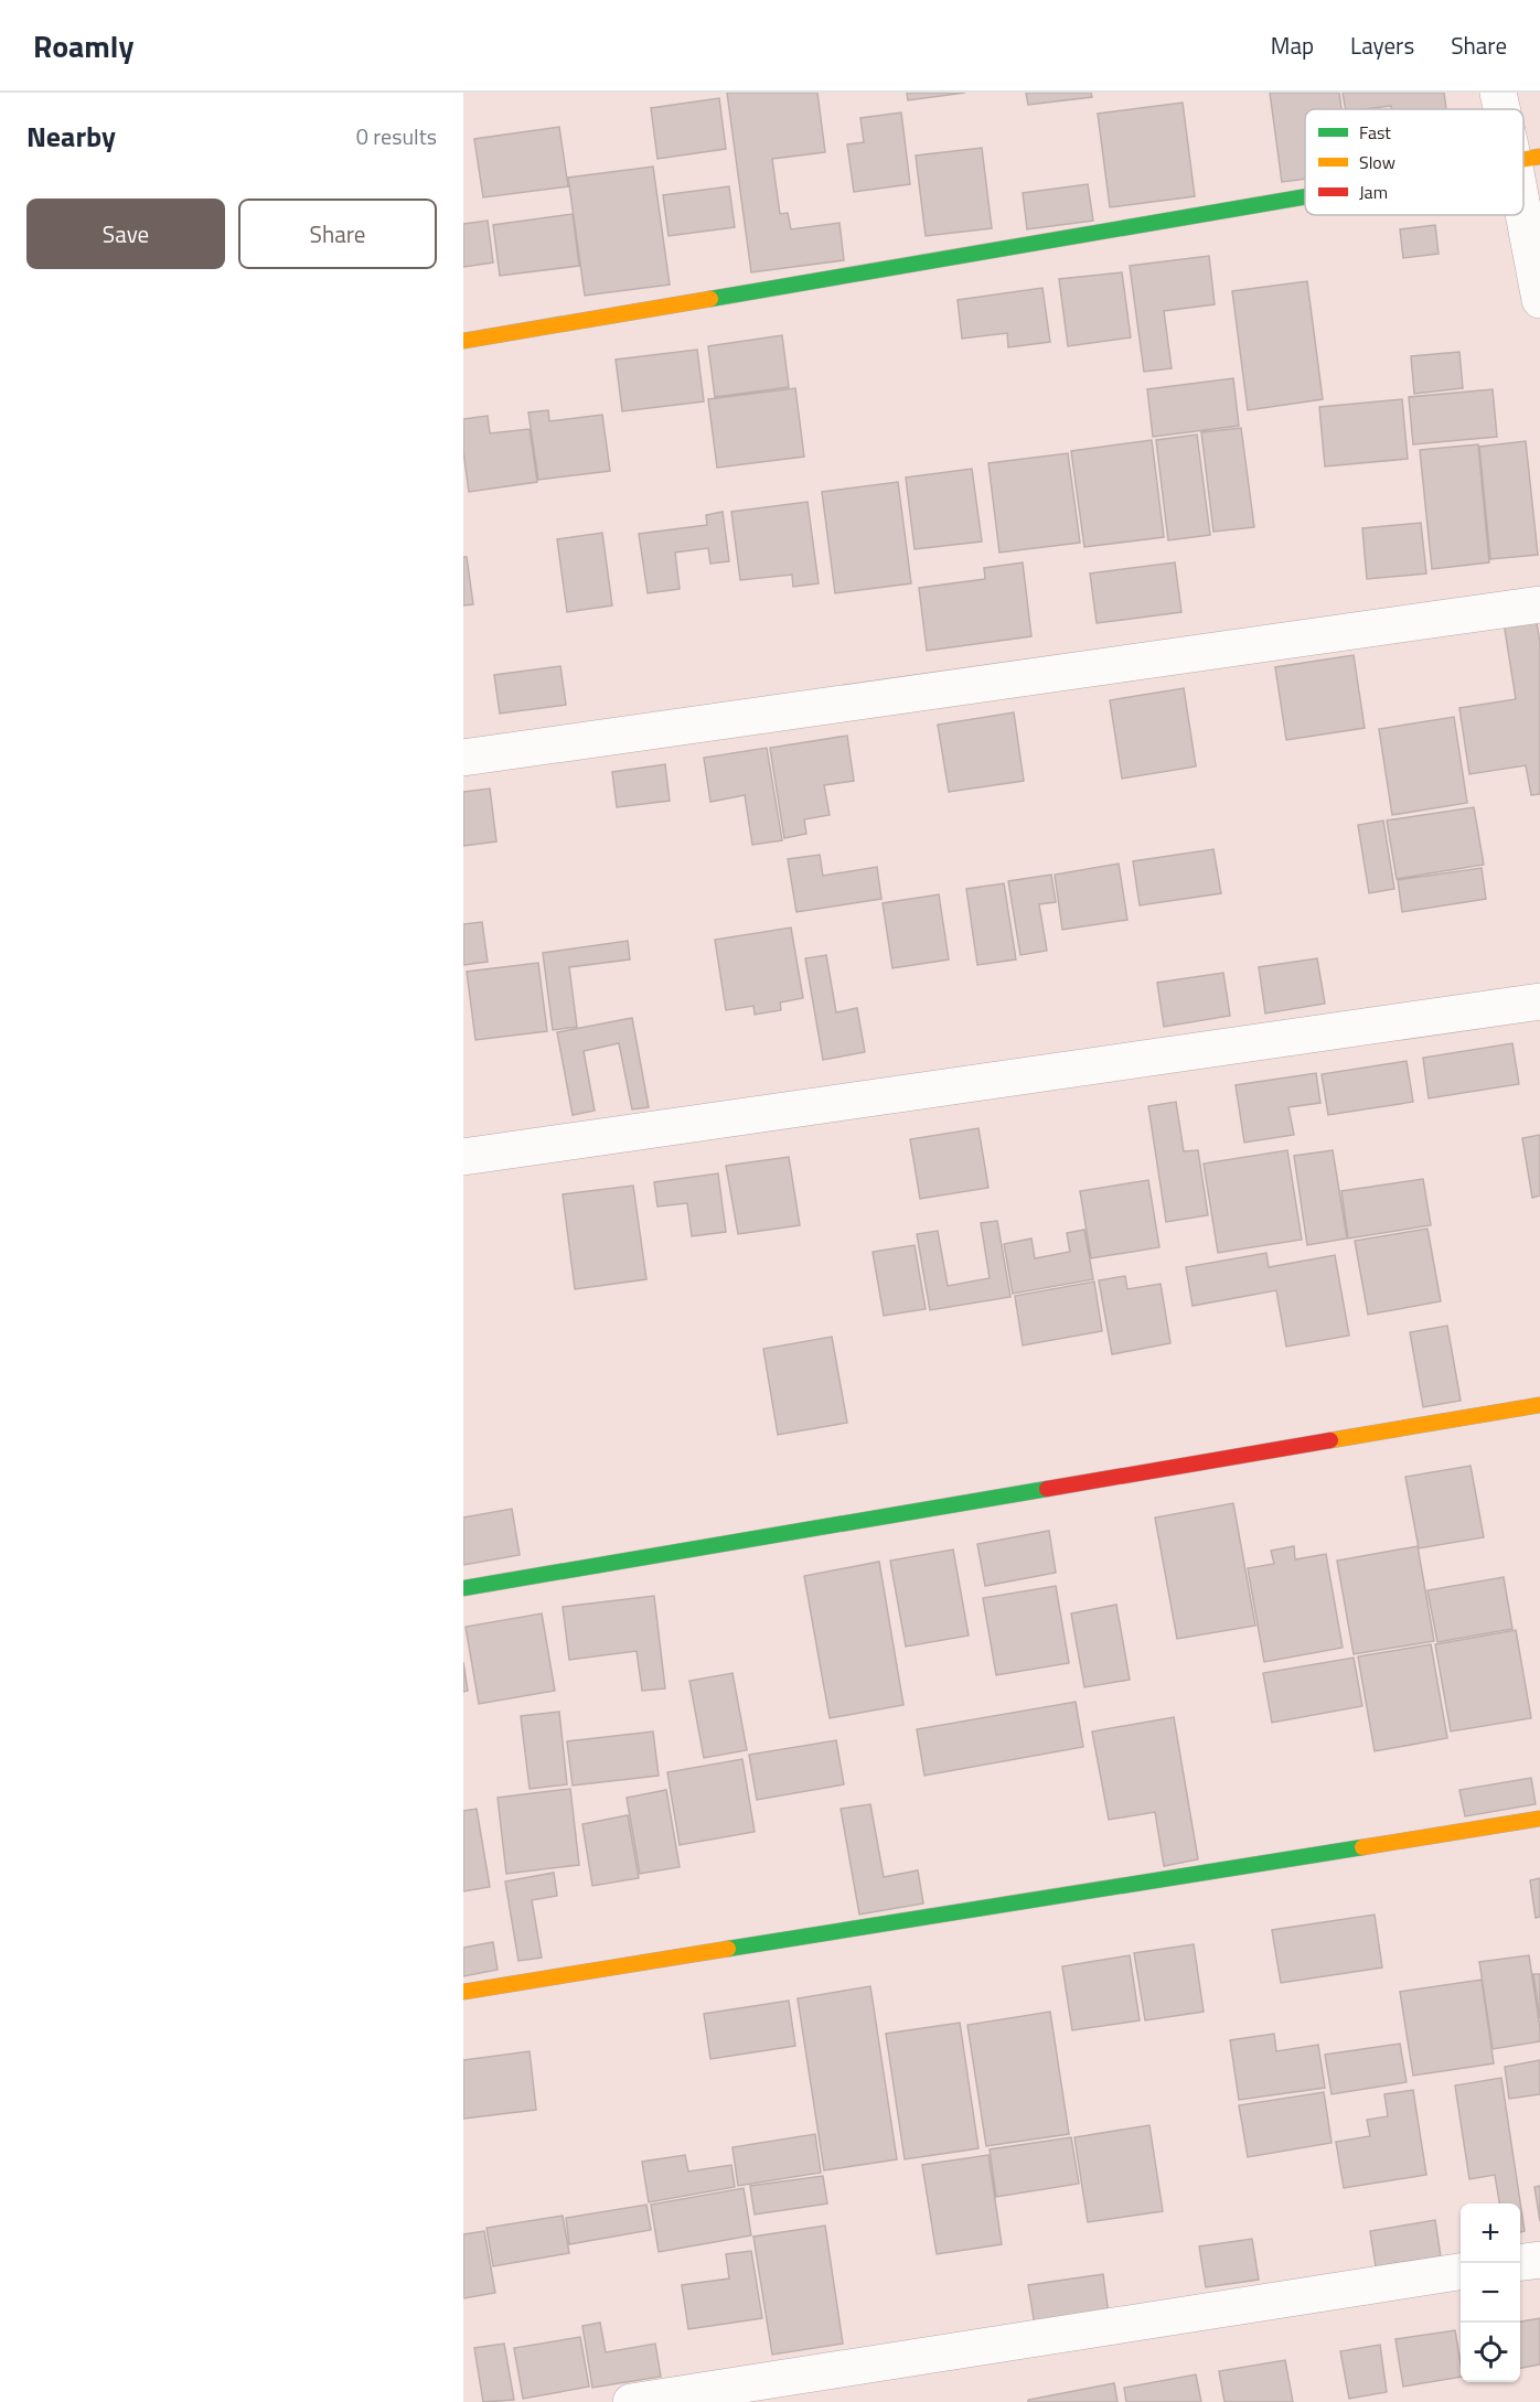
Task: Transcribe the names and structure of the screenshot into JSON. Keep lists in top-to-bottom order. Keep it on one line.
{"legend":["Fast","Slow","Jam"],"page":{"header":"Roamly","nav":["Map","Layers","Share"],"heading":["Nearby","0 results"],"buttons":["Save","Share"],"map_buttons":["+","−"]}}
